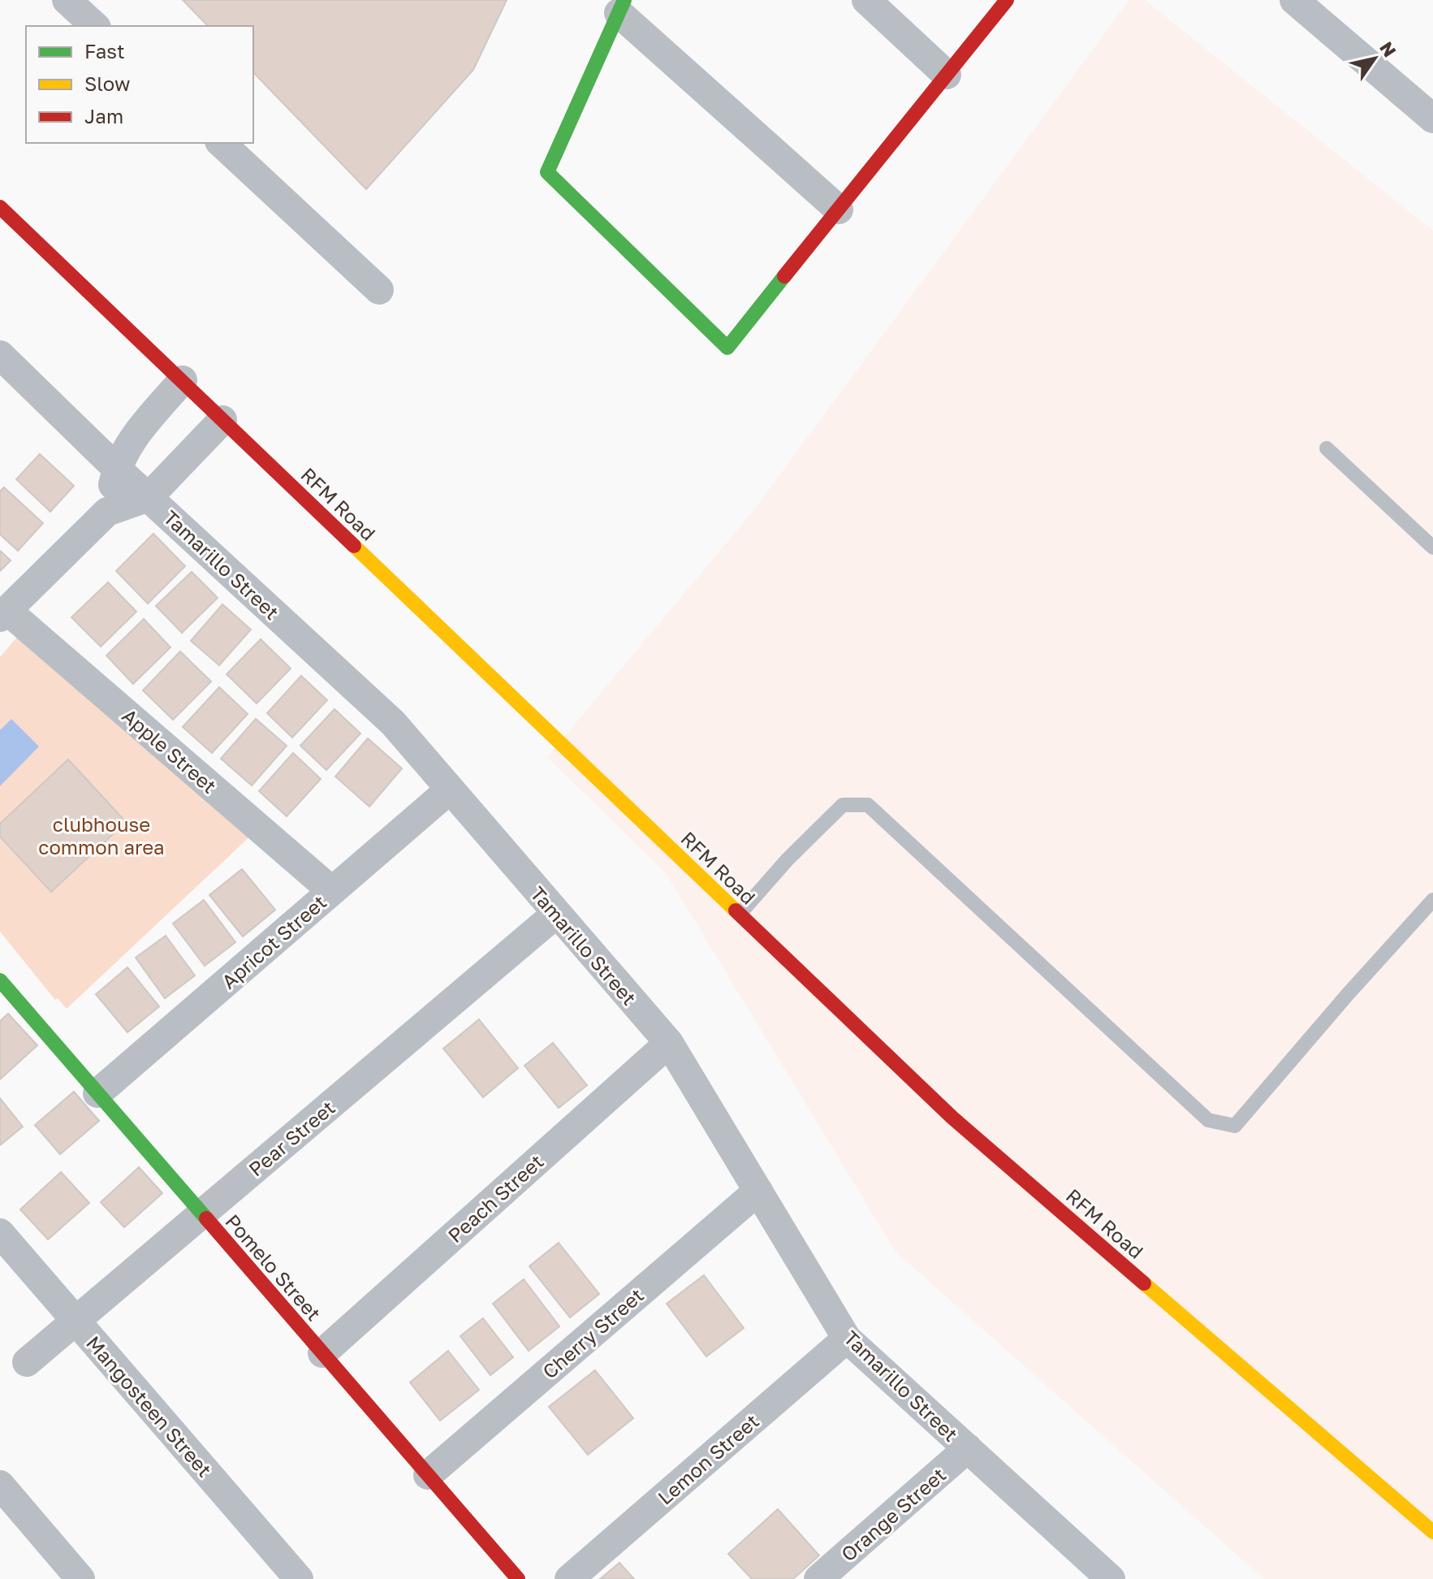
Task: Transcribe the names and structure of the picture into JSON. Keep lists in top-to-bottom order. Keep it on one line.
{"streets":{"street":["RFM Road","Tamarillo Street","Apple Street","Apricot Street","Pear Street","Peach Street","Pomelo Street","Cherry Street","Mangosteen Street","Lemon Street","Orange Street"]},"crossings":[["Tamarillo Street","Apricot Street"],["Tamarillo Street","Pear Street"],["Tamarillo Street","Peach Street"],["Tamarillo Street","Cherry Street"],["Tamarillo Street","Lemon Street"],["Tamarillo Street","Orange Street"],["Apple Street","Apricot Street"],["Apricot Street","Pomelo Street"],["Pear Street","Pomelo Street"],["Pear Street","Mangosteen Street"],["Peach Street","Pomelo Street"],["Pomelo Street","Cherry Street"]],"parks":["clubhouse common area"],"legend":["Fast","Slow","Jam"],"north":"top right"}
